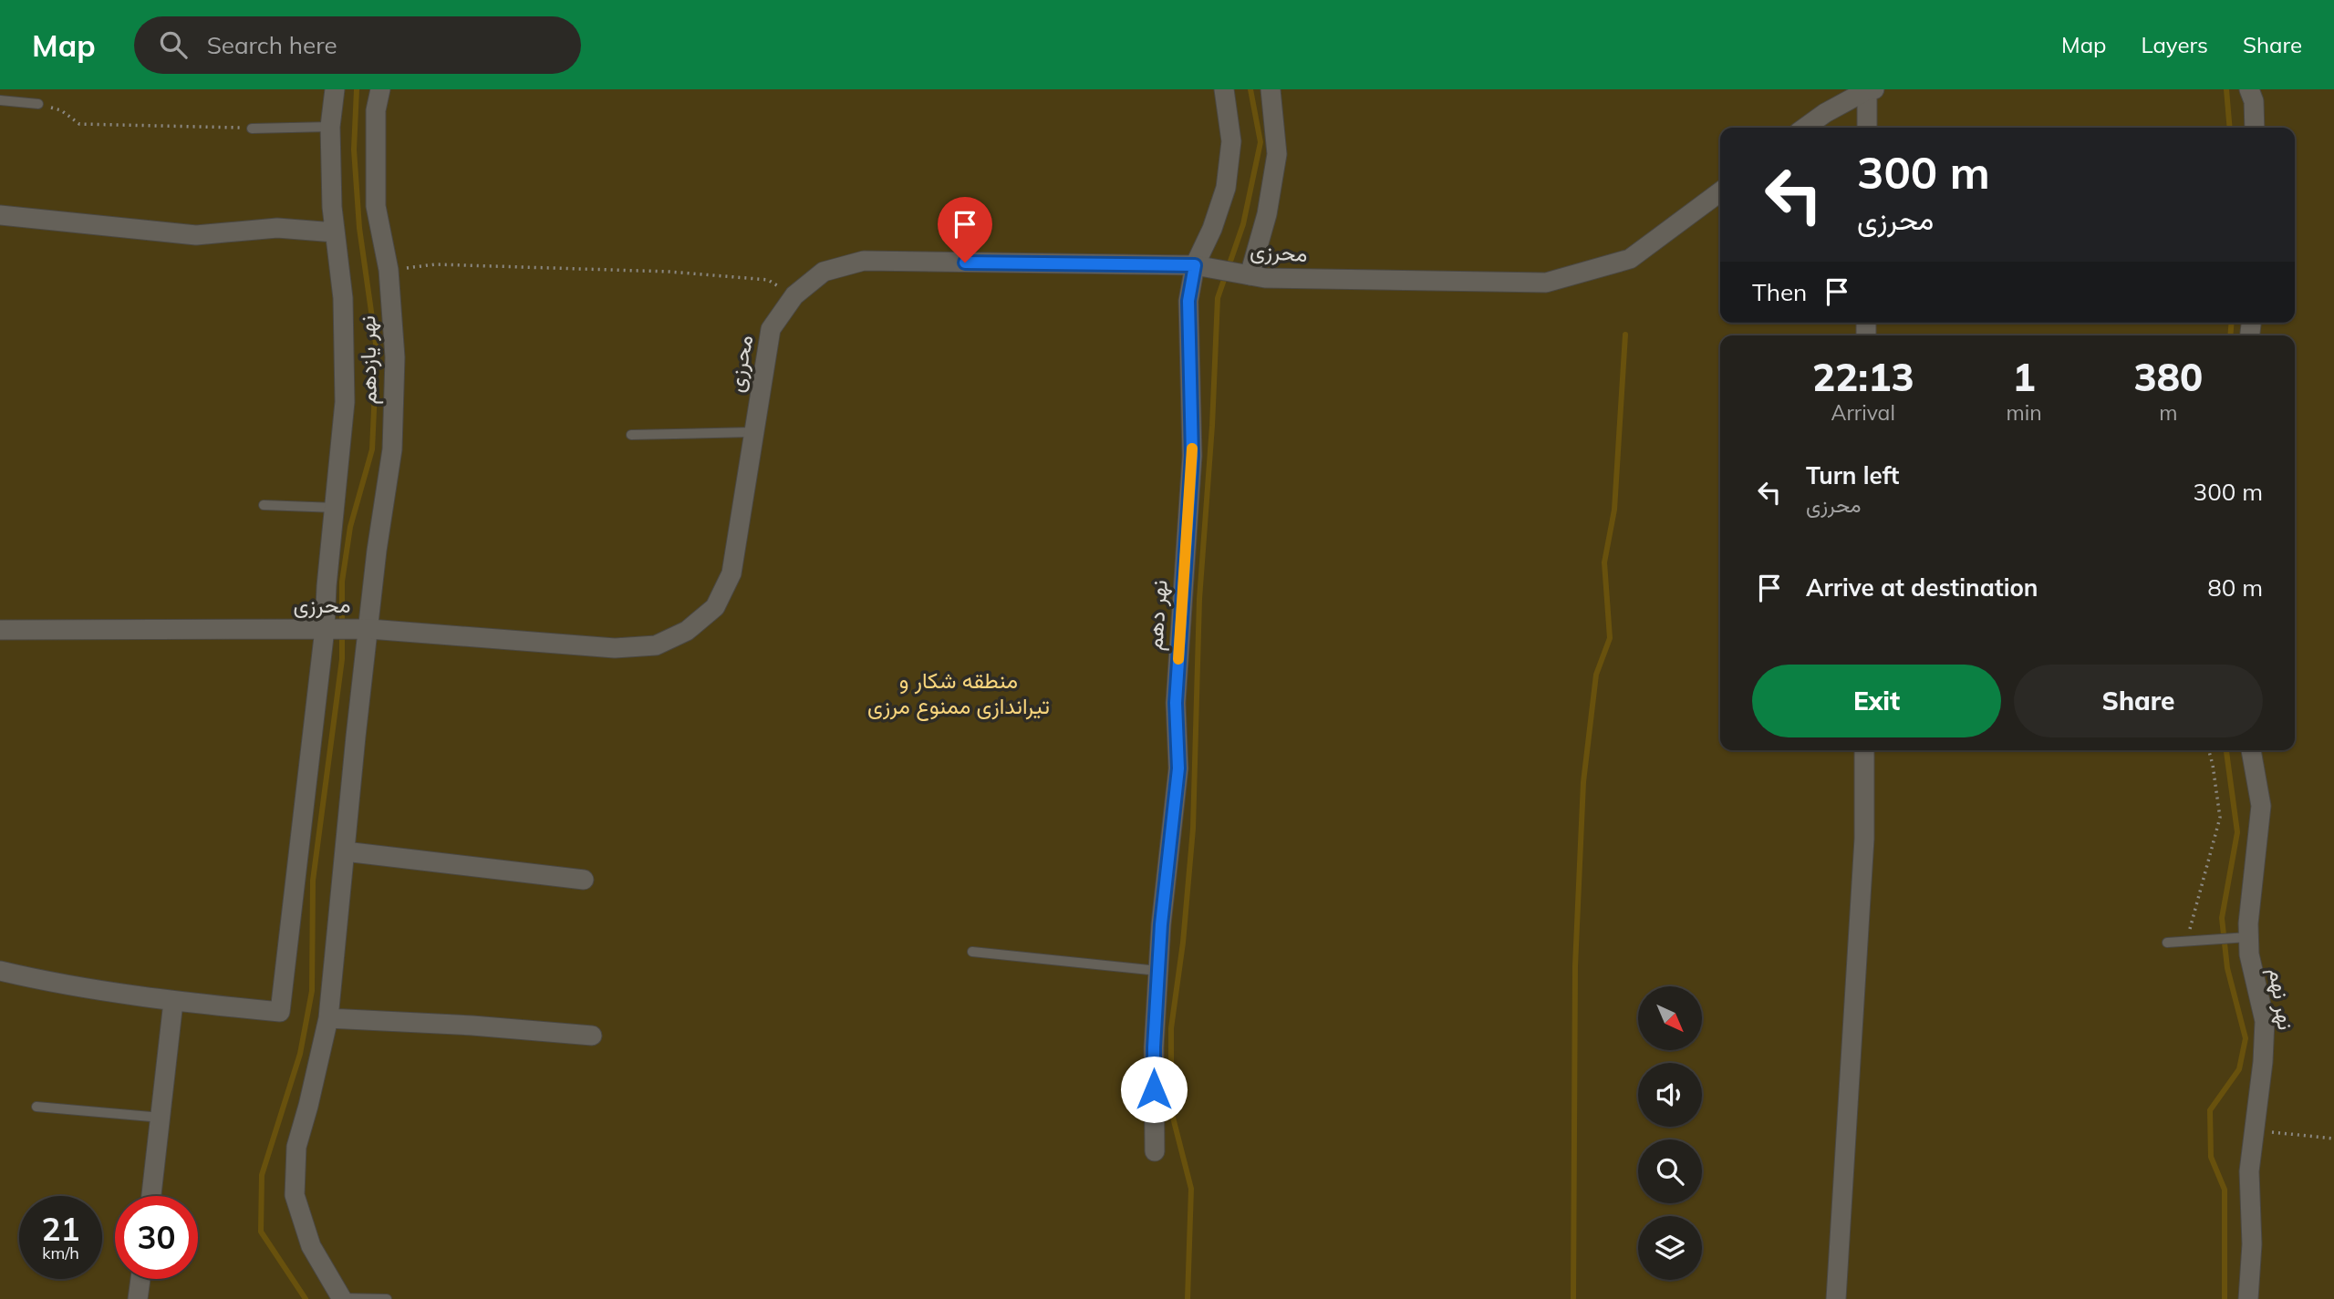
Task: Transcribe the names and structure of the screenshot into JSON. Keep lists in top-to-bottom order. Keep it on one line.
{"streets":{"street":["محرزی","نهر یازدهم","نهر دهم","نهر نهم"]},"crossings":[["محرزی","نهر یازدهم"],["محرزی","نهر دهم"]],"parks":["منطقه شکار و تیراندازی ممنوع مرزی"],"north":"bottom right","page":{"header":"Map","search":"Search here","nav":["Map","Layers","Share"],"turn":["300 m","محرزی"],"then":"Then","eta":["22:13","Arrival","1","min","380","m"],"list":[{"name":"Turn left","note":"محرزی","value":"300 m"},{"name":"Arrive at destination","value":"80 m"}],"buttons":["Exit","Share"],"speed":"21 km/h","limit":"30"}}
